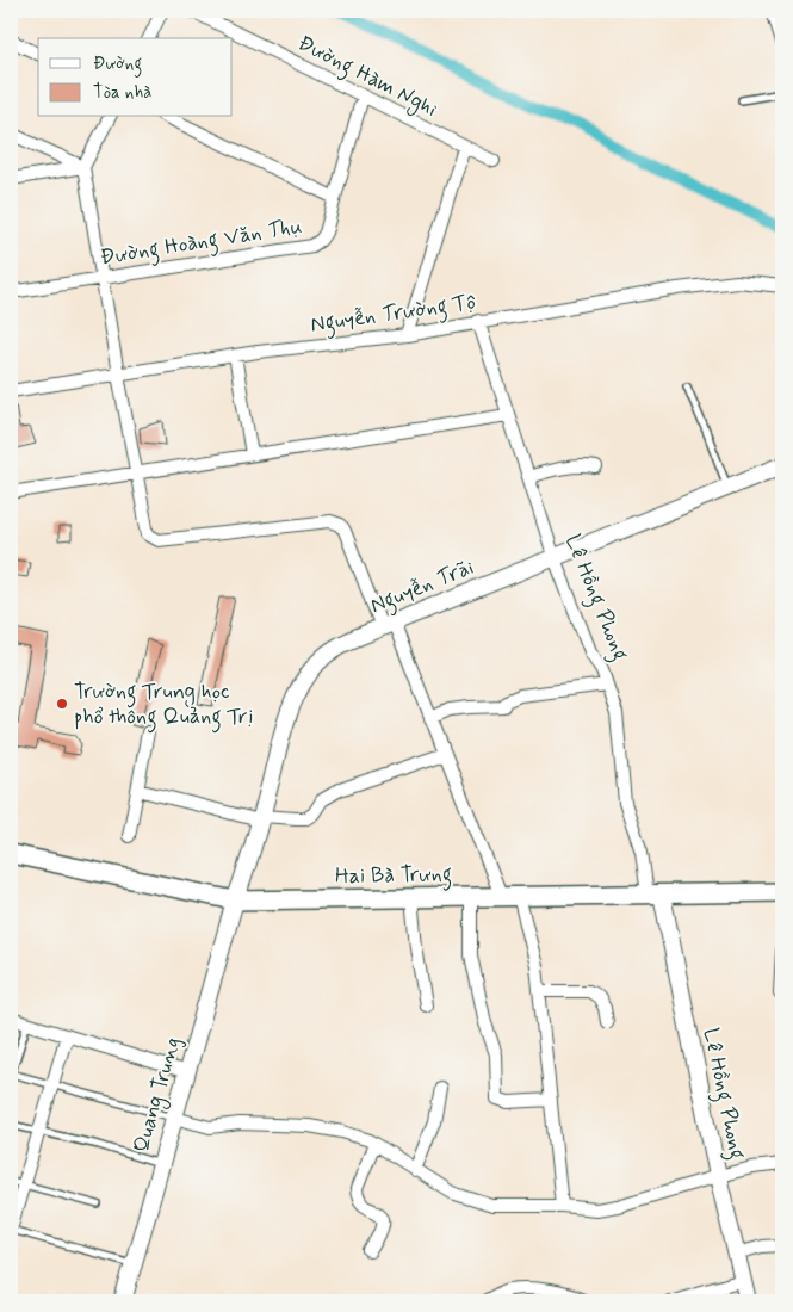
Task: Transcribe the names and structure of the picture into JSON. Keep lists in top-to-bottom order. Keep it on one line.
{"streets":{"main road":["Hai Bà Trưng"],"street":["Đường Hàm Nghi","Đường Hoàng Văn Thụ","Nguyễn Trường Tộ","Nguyễn Trãi","Lê Hồng Phong","Quang Trung"]},"crossings":[["Đường Hàm Nghi","Đường Hoàng Văn Thụ"],["Nguyễn Trường Tộ","Lê Hồng Phong"],["Nguyễn Trãi","Lê Hồng Phong"],["Nguyễn Trãi","Hai Bà Trưng"],["Nguyễn Trãi","Quang Trung"],["Lê Hồng Phong","Hai Bà Trưng"],["Hai Bà Trưng","Quang Trung"]],"places":["Trường Trung học phổ thông Quảng Trị"],"legend":["Đường","Tòa nhà"]}
